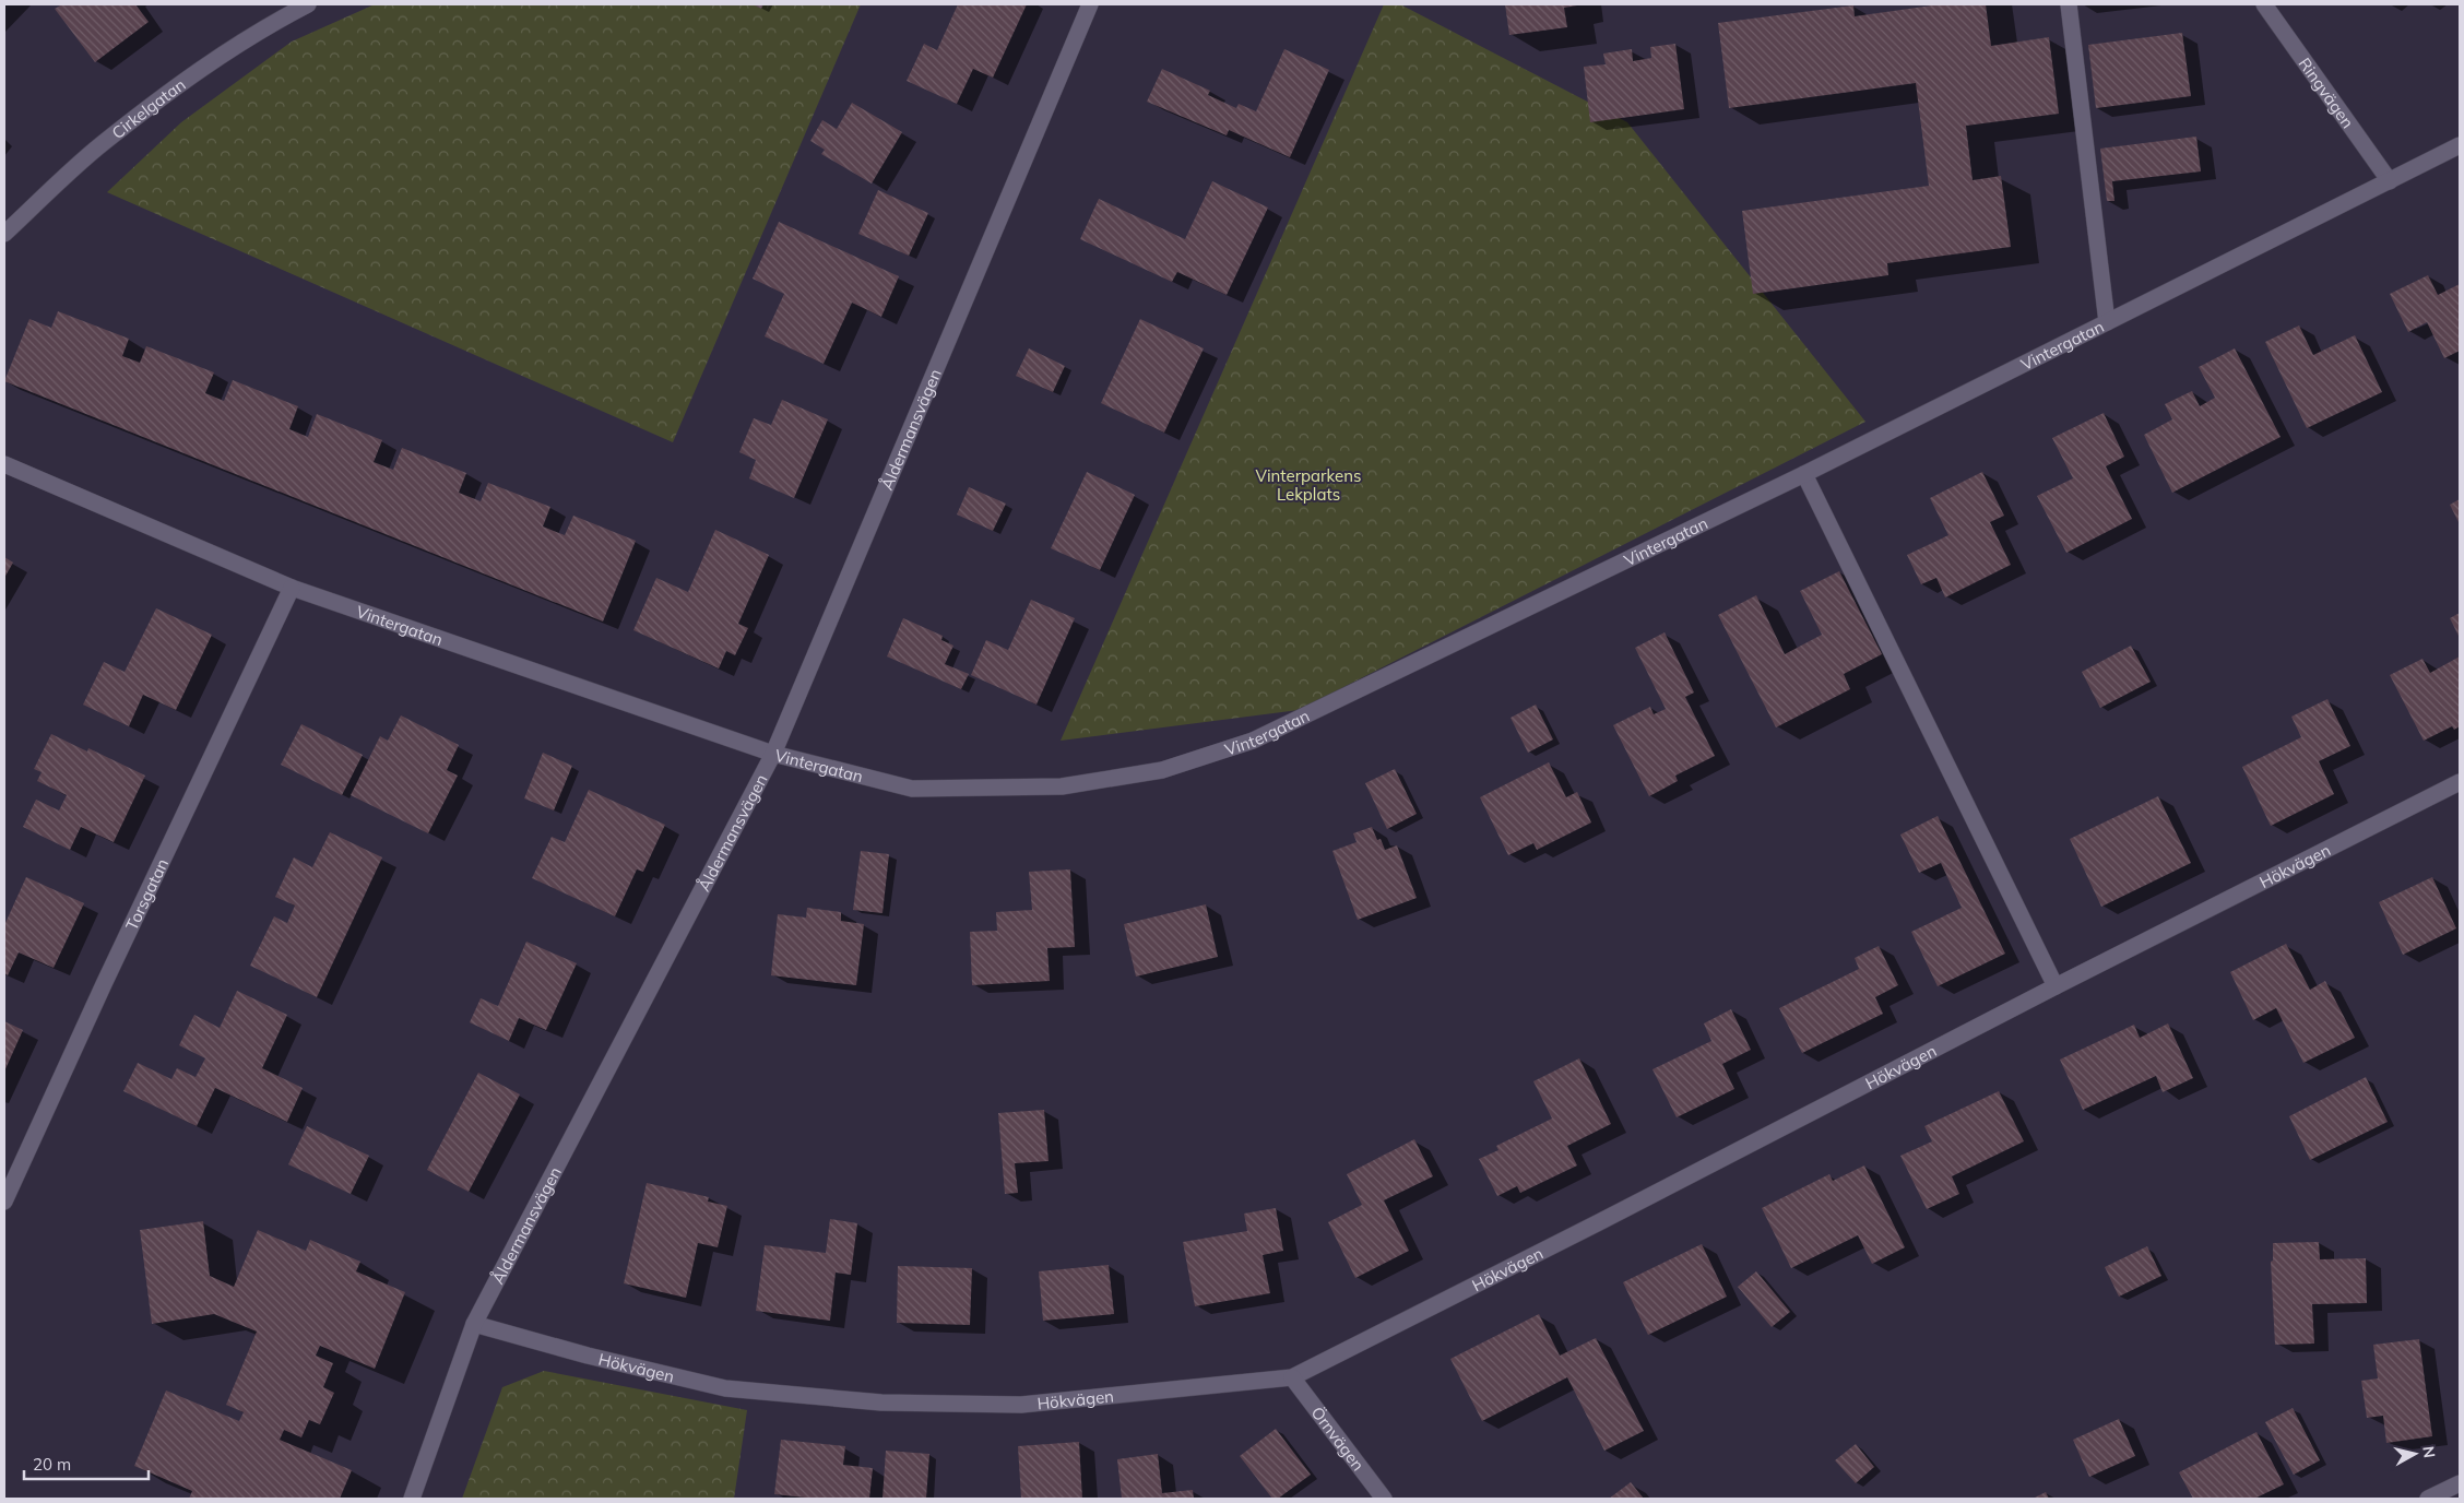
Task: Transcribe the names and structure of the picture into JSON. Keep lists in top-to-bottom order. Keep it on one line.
{"streets":{"street":["Ringvägen","Cirkelgatan","Vintergatan","Åldermansvägen","Hökvägen","Torsgatan","Örnvägen"]},"crossings":[["Ringvägen","Vintergatan"],["Vintergatan","Åldermansvägen"],["Vintergatan","Torsgatan"],["Åldermansvägen","Hökvägen"],["Hökvägen","Örnvägen"]],"parks":["Vinterparkens Lekplats"],"scale_bar":"20 m","north":"right"}
